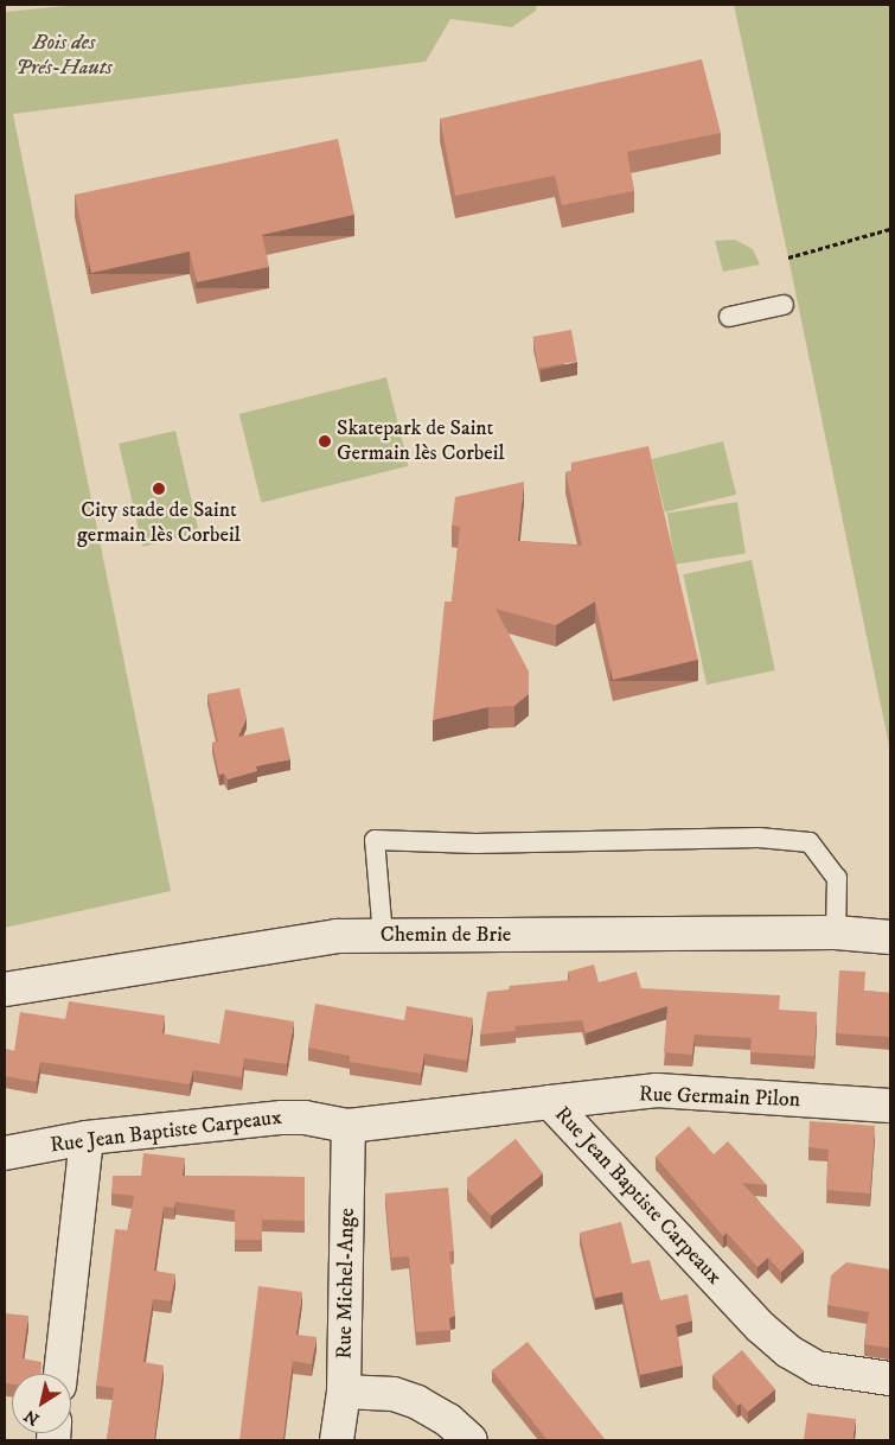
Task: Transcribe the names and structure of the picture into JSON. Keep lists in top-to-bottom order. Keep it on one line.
{"streets":{"street":["Chemin de Brie","Rue Germain Pilon","Rue Jean Baptiste Carpeaux","Rue Michel-Ange"]},"crossings":[["Rue Germain Pilon","Rue Jean Baptiste Carpeaux"],["Rue Jean Baptiste Carpeaux","Rue Michel-Ange"]],"parks":["Bois des Prés-Hauts"],"places":["Skatepark de Saint Germain lès Corbeil","City stade de Saint germain lès Corbeil"],"north":"bottom left"}
